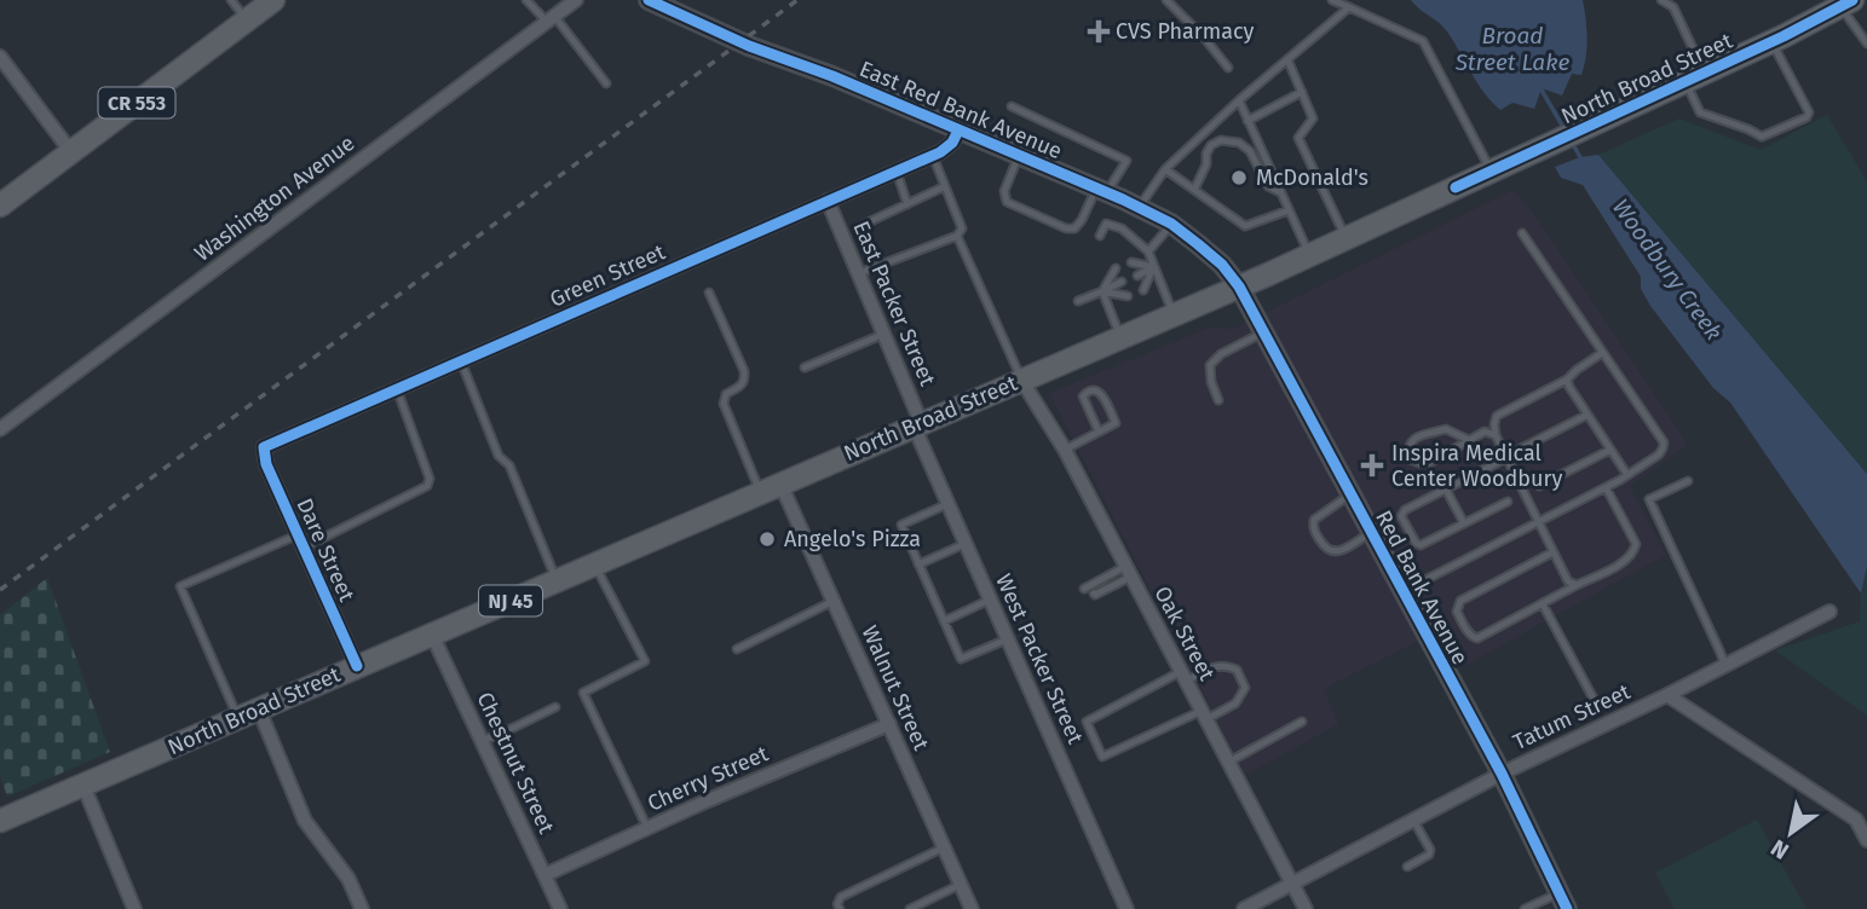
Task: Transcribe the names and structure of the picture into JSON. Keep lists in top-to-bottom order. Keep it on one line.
{"streets":{"main road":["North Broad Street","CR 553","NJ 45"],"street":["East Red Bank Avenue","Washington Avenue","Green Street","East Packer Street","Dare Street","Red Bank Avenue","Oak Street","West Packer Street","Walnut Street","Tatum Street","Chestnut Street","Cherry Street"]},"crossings":[["North Broad Street","East Red Bank Avenue"],["North Broad Street","East Packer Street"],["North Broad Street","Dare Street"],["North Broad Street","Red Bank Avenue"],["North Broad Street","Oak Street"],["North Broad Street","West Packer Street"],["North Broad Street","Walnut Street"],["North Broad Street","Chestnut Street"],["East Red Bank Avenue","Green Street"],["East Red Bank Avenue","Red Bank Avenue"],["Green Street","East Packer Street"],["Green Street","Dare Street"],["East Packer Street","West Packer Street"],["Red Bank Avenue","Tatum Street"],["Oak Street","Tatum Street"],["Walnut Street","Cherry Street"],["Chestnut Street","Cherry Street"]],"water":["Broad Street Lake","Woodbury Creek"],"places":{"health":["CVS Pharmacy","Inspira Medical Center Woodbury"],"other":["McDonald's","Angelo's Pizza"]},"north":"bottom left"}
